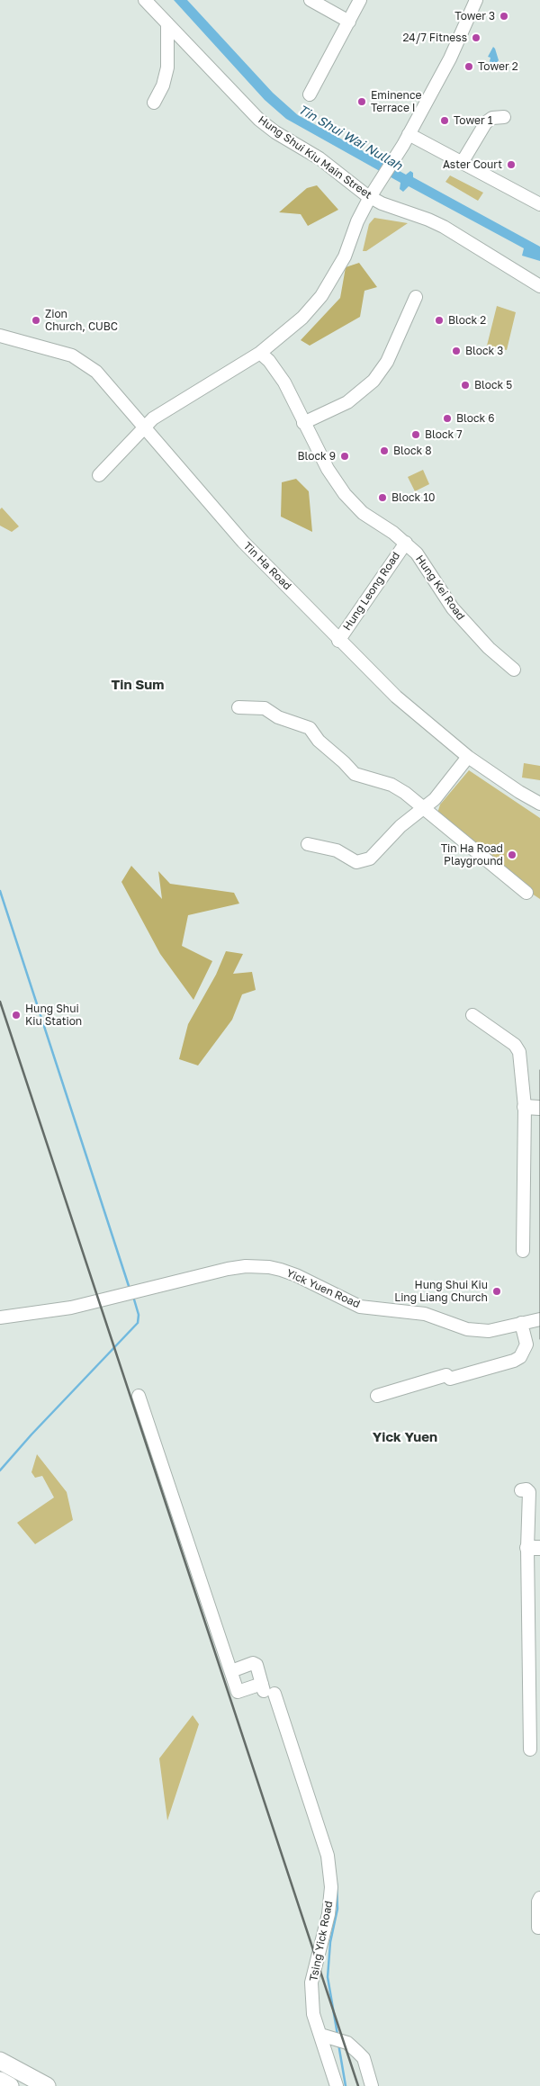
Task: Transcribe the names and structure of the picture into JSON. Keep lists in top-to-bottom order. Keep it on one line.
{"streets":{"street":["Hung Shui Kiu Main Street","Tin Ha Road","Hung Kei Road","Hung Leong Road","Yick Yuen Road","Tsing Yick Road"]},"crossings":[["Tin Ha Road","Hung Leong Road"],["Hung Kei Road","Hung Leong Road"]],"districts":["Tin Sum","Yick Yuen"],"water":["Tin Shui Wai Nullah"],"places":["Tower 3","24/7 Fitness","Tower 2","Eminence Terrace I","Tower 1","Aster Court","Zion Church, CUBC","Block 2","Block 3","Block 5","Block 6","Block 7","Block 8","Block 9","Block 10","Tin Ha Road Playground","Hung Shui Kiu Station","Hung Shui Kiu Ling Liang Church"]}
